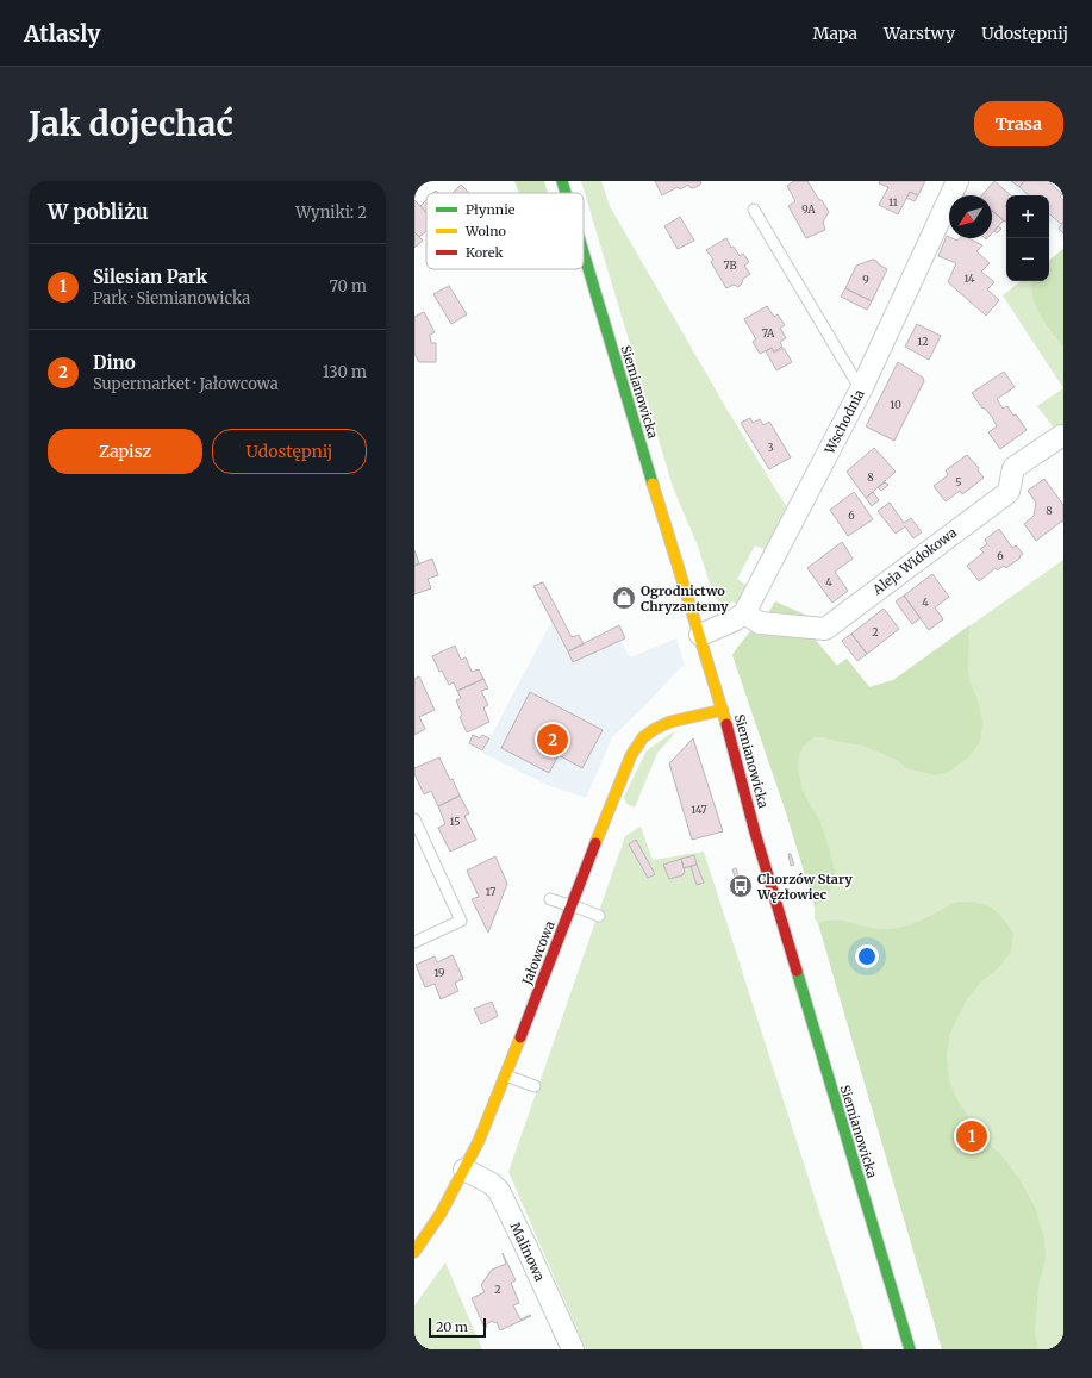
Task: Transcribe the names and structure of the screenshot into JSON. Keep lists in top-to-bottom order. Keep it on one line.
{"streets":{"street":["Siemianowicka","Wschodnia","Aleja Widokowa","Jałowcowa","Malinowa"]},"crossings":[["Siemianowicka","Jałowcowa"],["Wschodnia","Aleja Widokowa"],["Jałowcowa","Malinowa"]],"places":{"shop":["Ogrodnictwo Chryzantemy"],"bus stop":["Chorzów Stary Węzłowiec"]},"house_numbers":["11","9A","7B","14","9","7A","12","10","3","8","5","8","6","6","4","4","2","147","15","17","19","2"],"legend":["Płynnie","Wolno","Korek"],"scale_bar":"20 m","north":"bottom left","page":{"header":"Atlasly","nav":["Mapa","Warstwy","Udostępnij"],"buttons":["Trasa",["Zapisz","Udostępnij"]],"title":"Jak dojechać","heading":["W pobliżu","Wyniki: 2"],"map_buttons":["+","−"],"list":[{"mark":"1","name":"Silesian Park","note":"Park · Siemianowicka","value":"70 m"},{"mark":"2","name":"Dino","note":"Supermarket · Jałowcowa","value":"130 m"}],"pins":["2","1"],"scale":"20 m"}}
